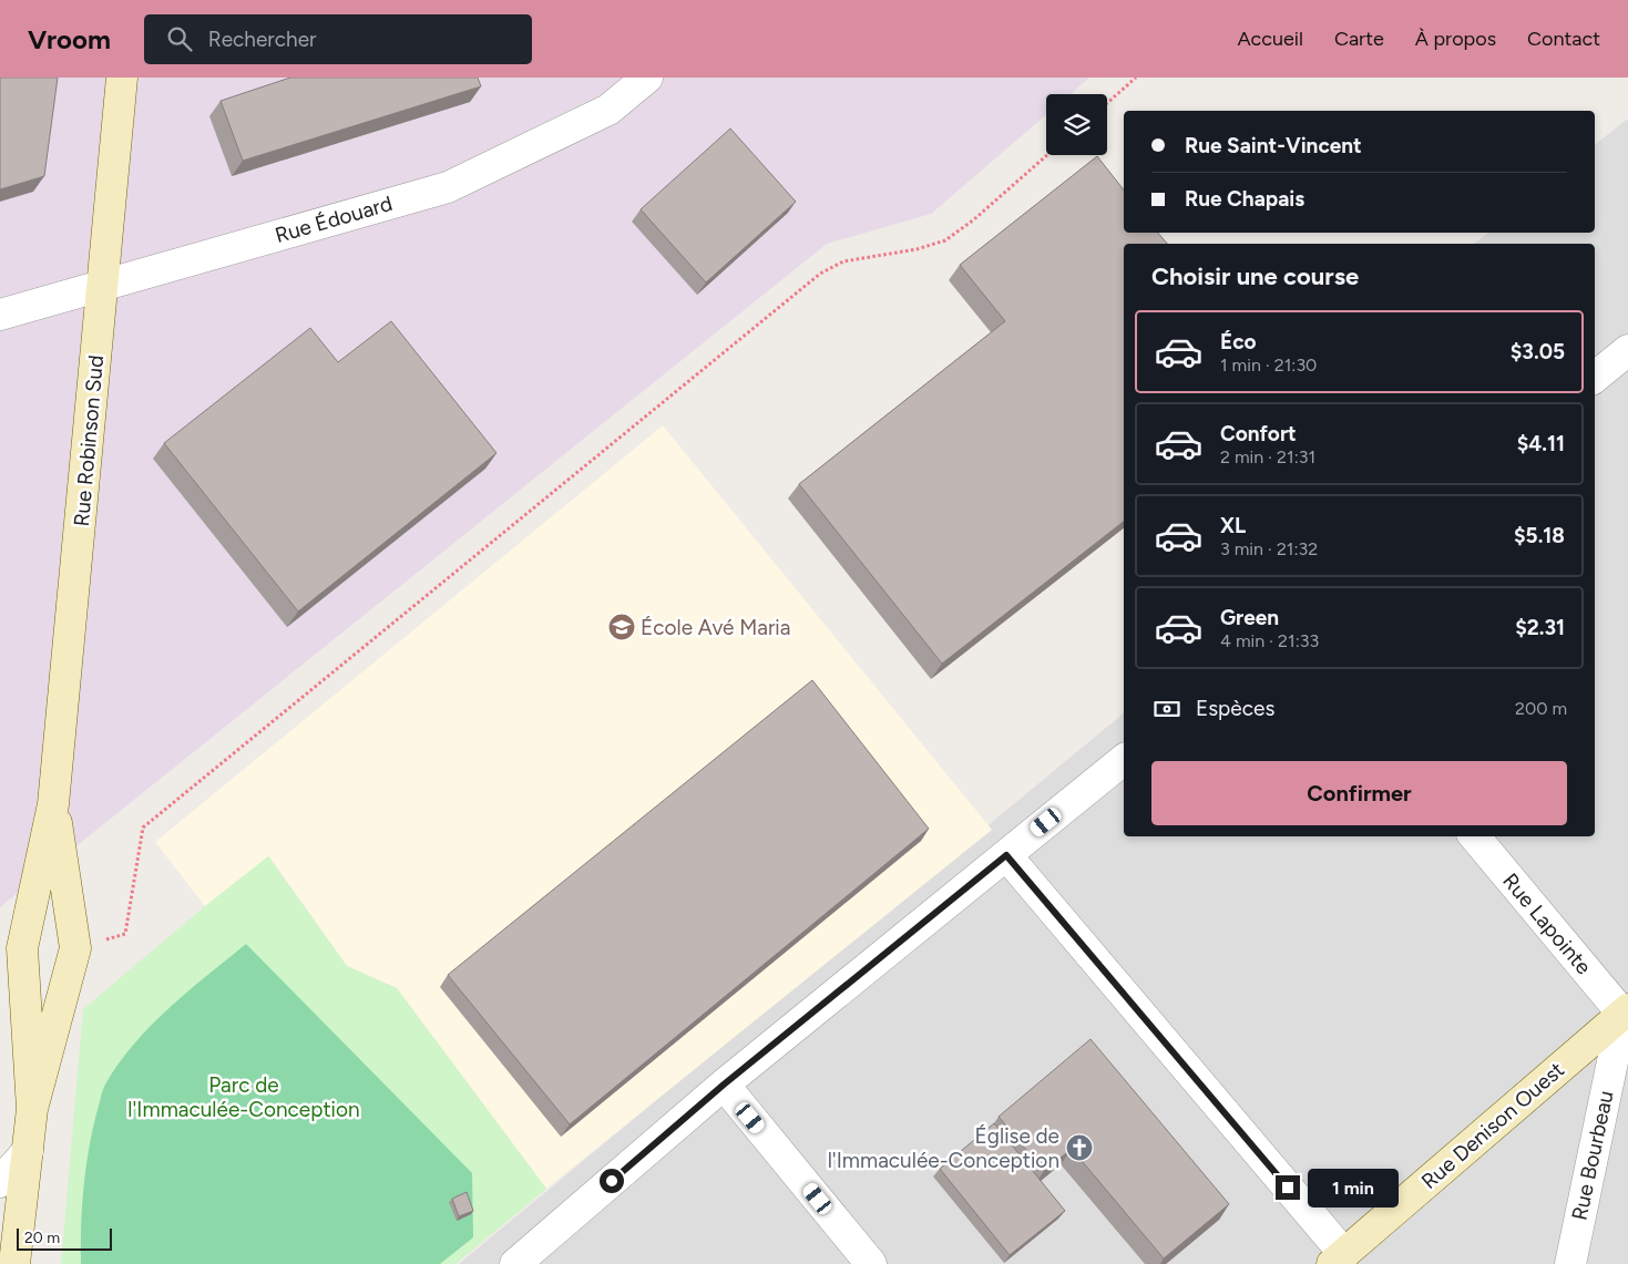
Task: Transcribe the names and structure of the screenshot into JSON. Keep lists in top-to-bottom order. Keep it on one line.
{"streets":{"street":["Rue Édouard","Rue Robinson Sud","Rue Lapointe","Rue Denison Ouest","Rue Bourbeau"]},"crossings":[["Rue Édouard","Rue Robinson Sud"],["Rue Lapointe","Rue Denison Ouest"],["Rue Lapointe","Rue Bourbeau"],["Rue Denison Ouest","Rue Bourbeau"]],"parks":["Parc de l'Immaculée-Conception"],"places":{"school or university":["École Avé Maria"],"church":["Église de l'Immaculée-Conception"]},"scale_bar":"20 m","page":{"header":"Vroom","search":"Rechercher","nav":["Accueil","Carte","À propos","Contact"],"banner":["Rue Saint-Vincent","Rue Chapais"],"heading":"Choisir une course","list":[{"name":"Éco","note":"1 min · 21:30","value":"$3.05"},{"name":"Confort","note":"2 min · 21:31","value":"$4.11"},{"name":"XL","note":"3 min · 21:32","value":"$5.18"},{"name":"Green","note":"4 min · 21:33","value":"$2.31"}],"pay":["Espèces","200 m"],"buttons":"Confirmer","bubble":"1 min","scale":"20 m"}}
